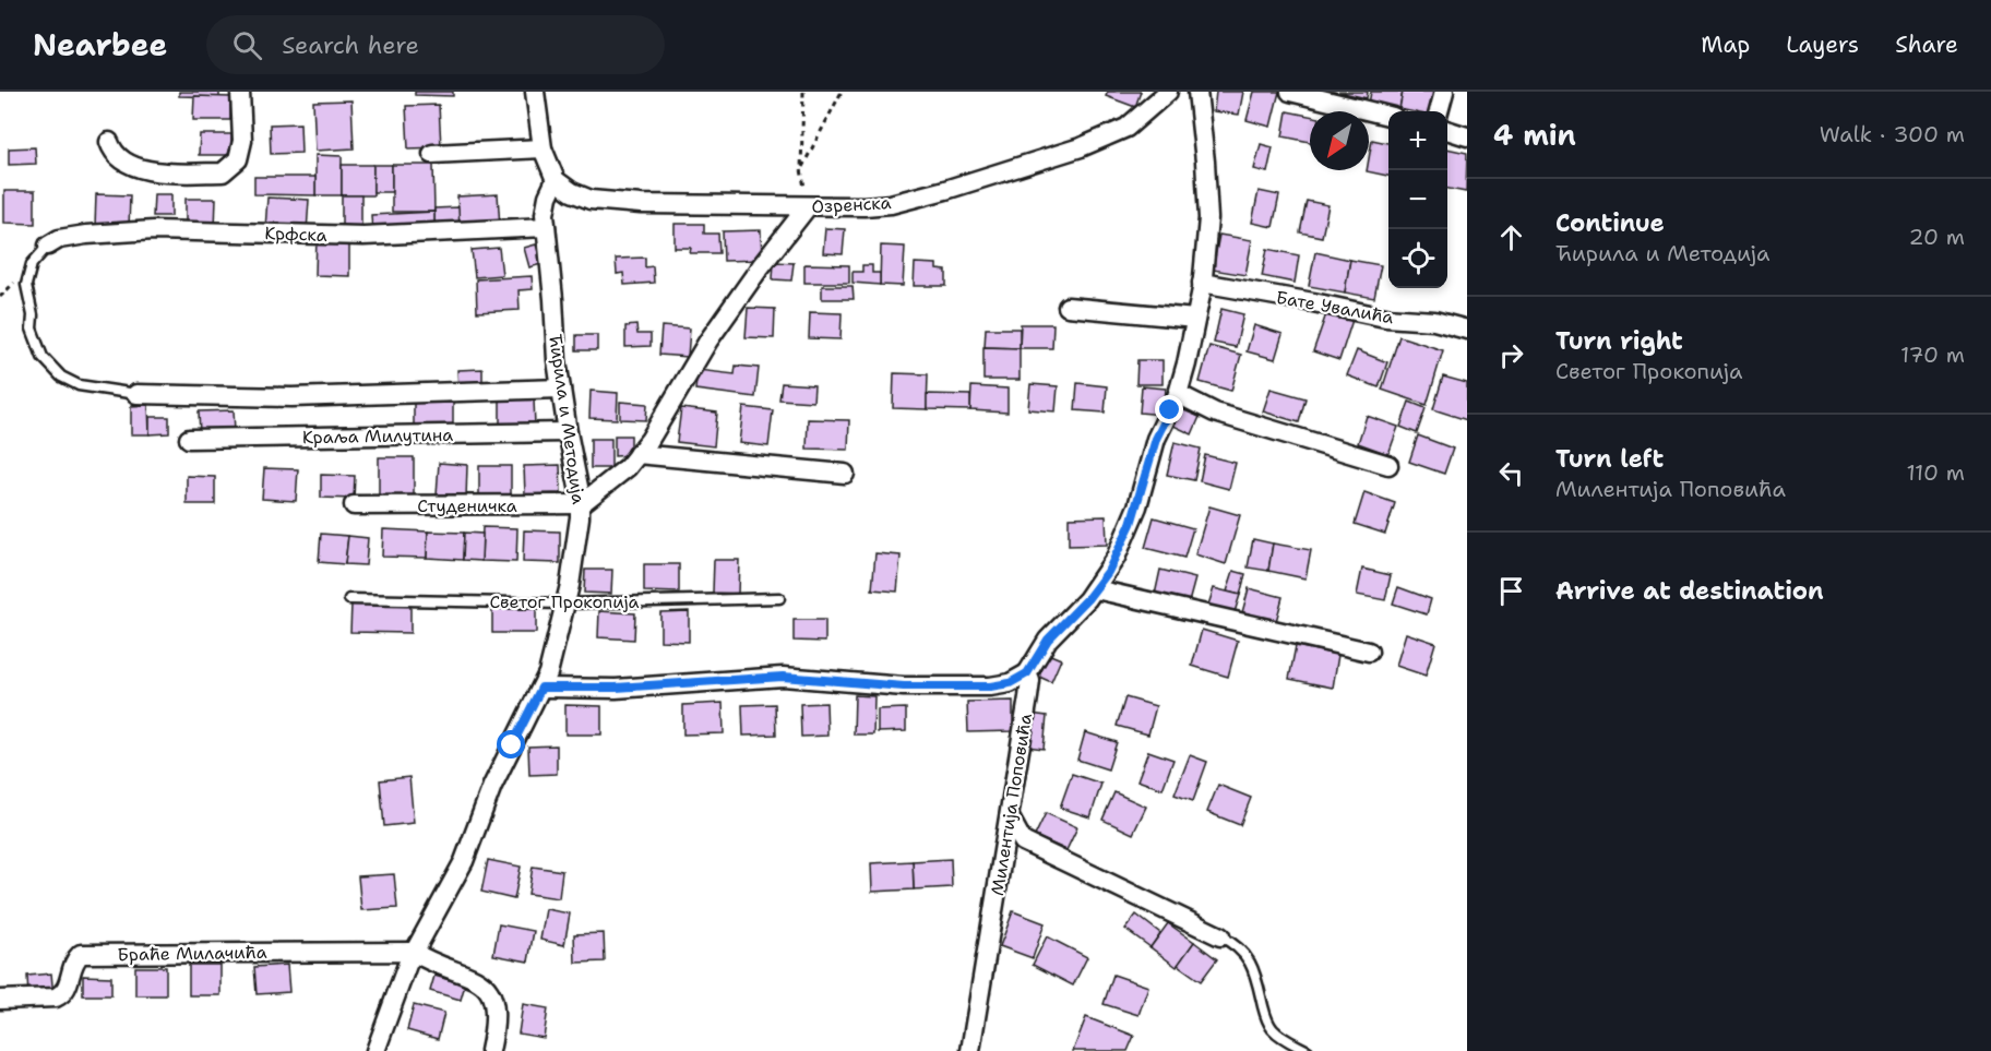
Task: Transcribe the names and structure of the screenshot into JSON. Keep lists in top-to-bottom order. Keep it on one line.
{"streets":{"street":["Озренска","Крфска","Бате Увалића","Ћирила и Методија","Краља Милутина","Студеничка","Милентија Поповића","Браће Милачића"],"lane":["Светог Прокопија"]},"crossings":[["Озренска","Ћирила и Методија"],["Крфска","Ћирила и Методија"],["Ћирила и Методија","Краља Милутина"],["Ћирила и Методија","Студеничка"],["Ћирила и Методија","Светог Прокопија"],["Ћирила и Методија","Браће Милачића"]],"north":"bottom left","page":{"header":"Nearbee","search":"Search here","nav":["Map","Layers","Share"],"heading":["4 min","Walk · 300 m"],"map_buttons":["+","−"],"list":[["Continue","Ћирила и Методија","20 m"],["Turn right","Светог Прокопија","170 m"],["Turn left","Милентија Поповића","110 m"],"Arrive at destination"]}}
